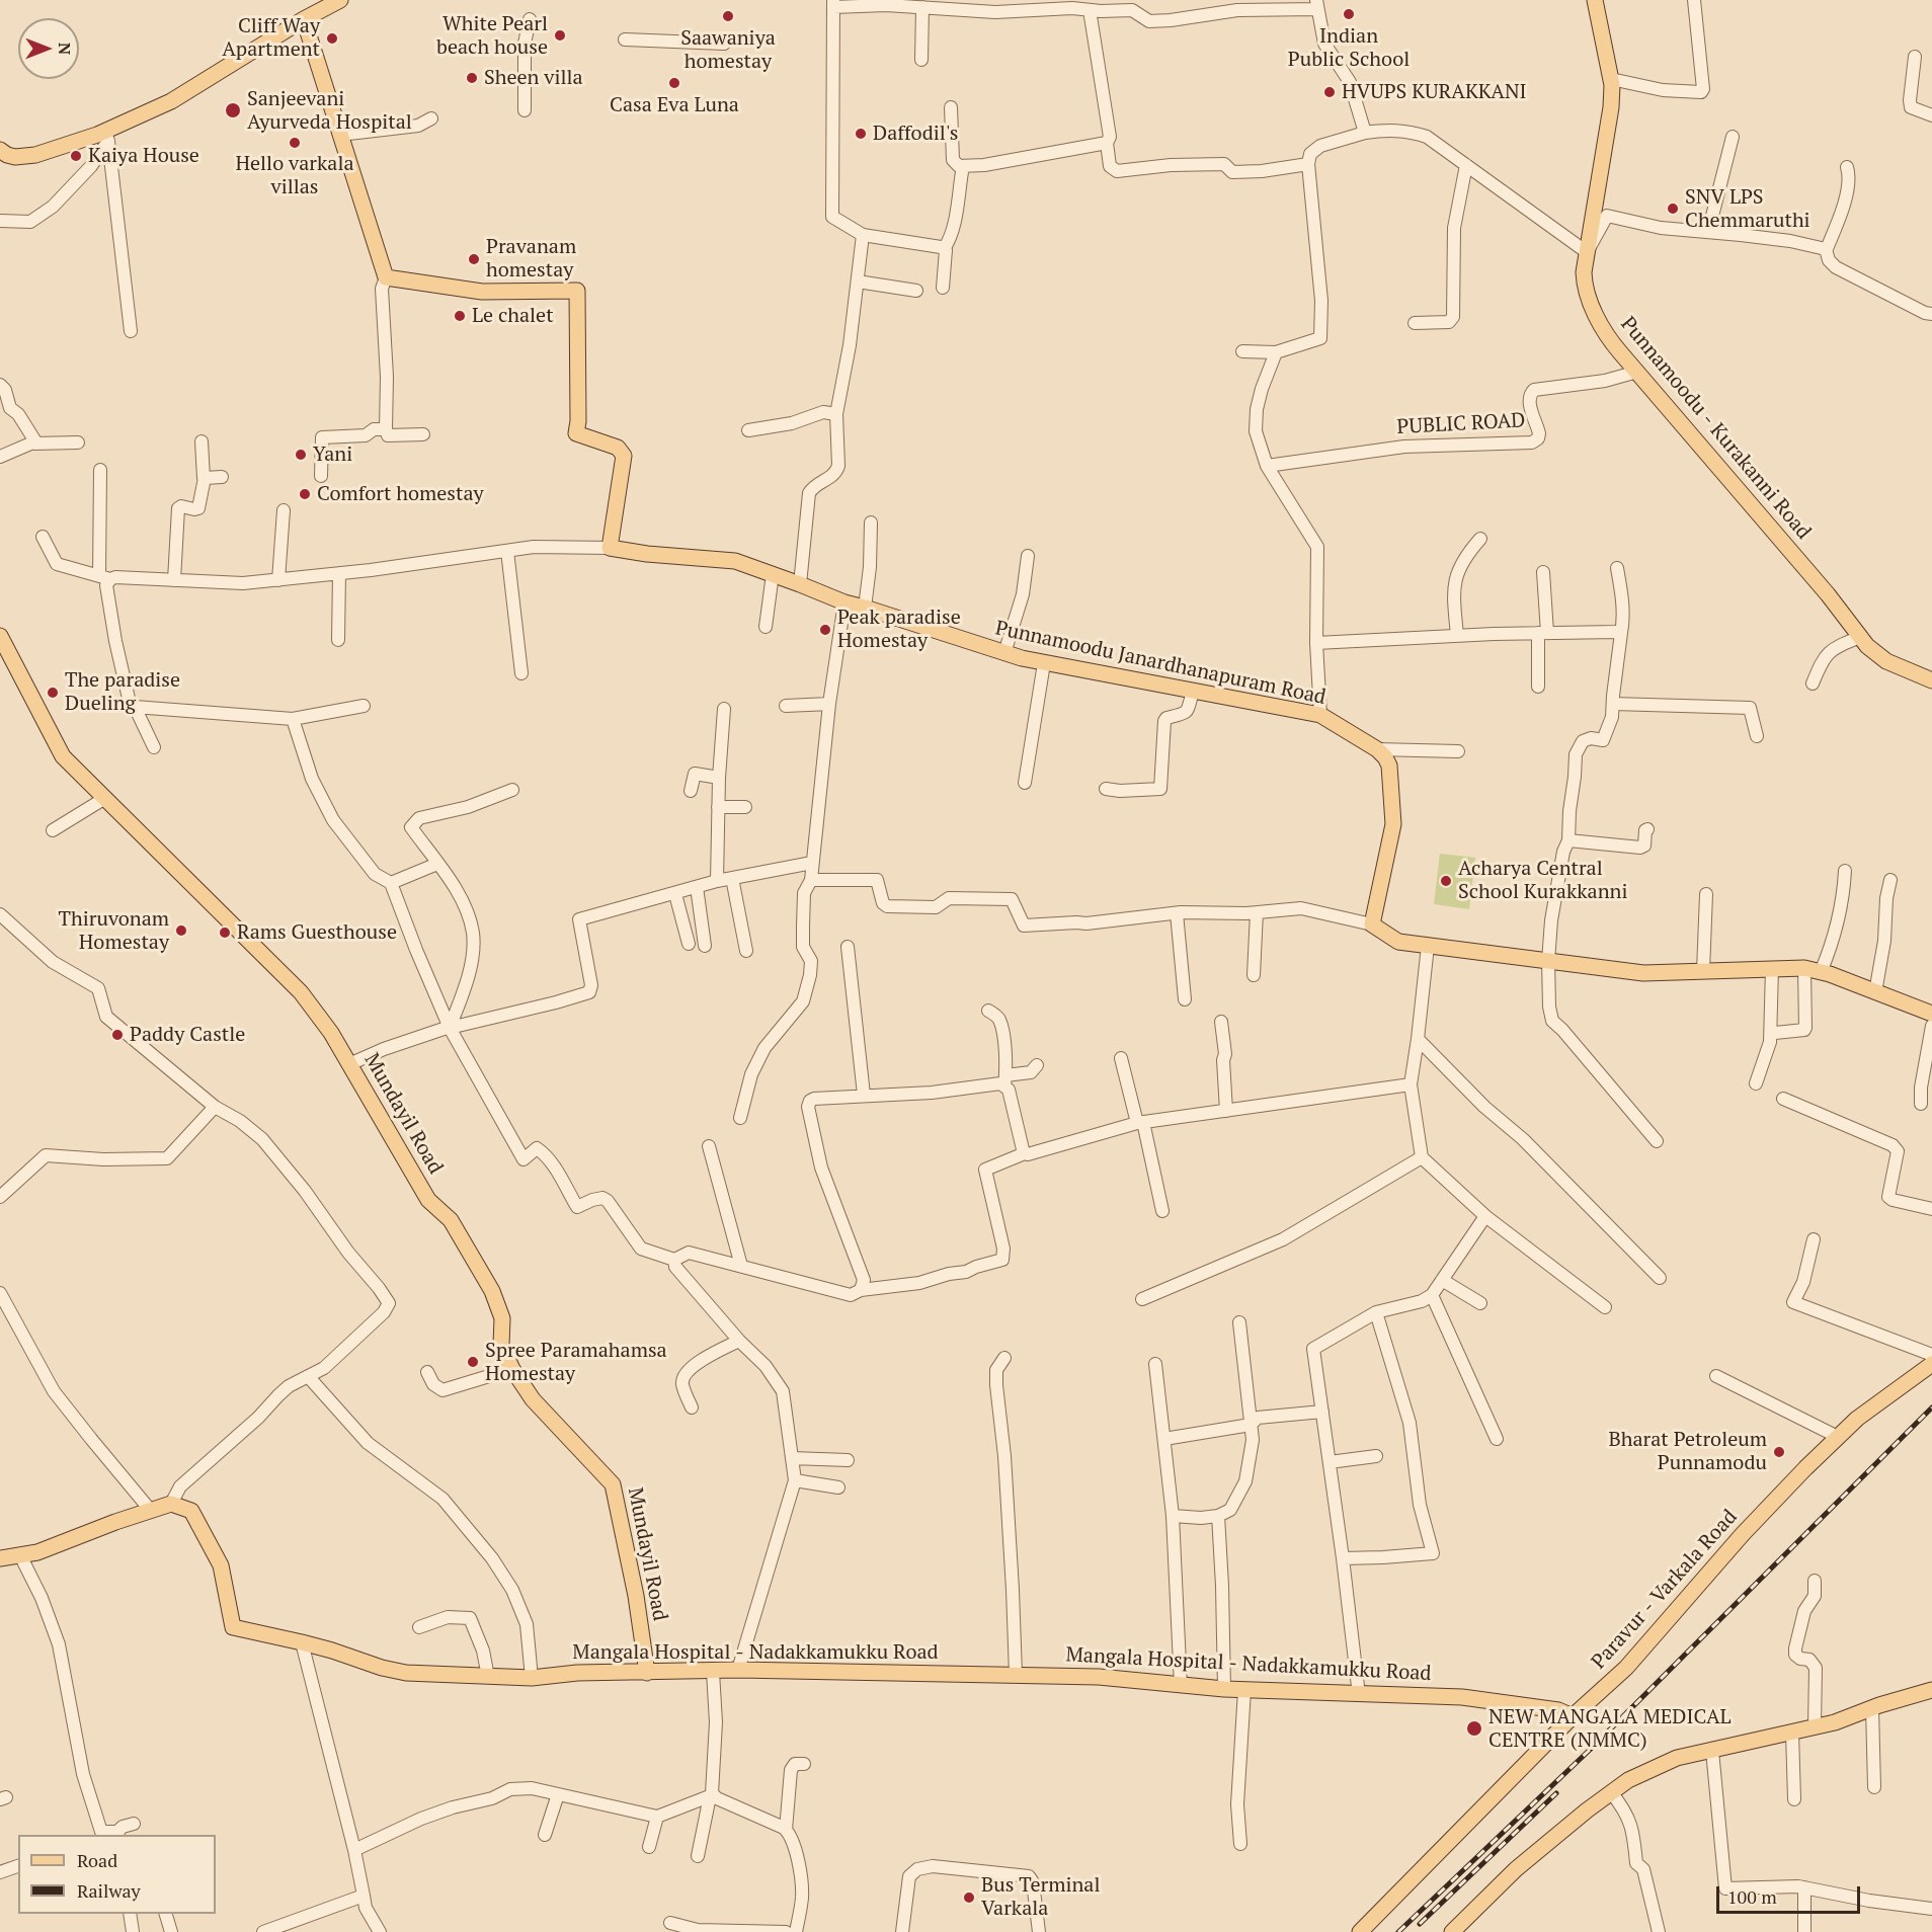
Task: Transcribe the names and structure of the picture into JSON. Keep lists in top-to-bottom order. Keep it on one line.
{"streets":{"main road":["Punnamoodu - Kurakanni Road","Punnamoodu Janardhanapuram Road","Mundayil Road","Paravur - Varkala Road","Mangala Hospital - Nadakkamukku Road"],"street":["PUBLIC ROAD"]},"crossings":[["PUBLIC ROAD","Punnamoodu - Kurakanni Road"],["Mundayil Road","Mangala Hospital - Nadakkamukku Road"],["Paravur - Varkala Road","Mangala Hospital - Nadakkamukku Road"]],"places":["Indian Public School","Saawaniya homestay","White Pearl beach house","Cliff Way Apartment","Sheen villa","Casa Eva Luna","HVUPS KURAKKANI","Sanjeevani Ayurveda Hospital","Daffodil's","Hello varkala villas","Kaiya House","SNV LPS Chemmaruthi","Pravanam homestay","Le chalet","Yani","Comfort homestay","Peak paradise Homestay","The paradise Dueling","Acharya Central School Kurakkanni","Thiruvonam Homestay","Rams Guesthouse","Paddy Castle","Spree Paramahamsa Homestay","Bharat Petroleum Punnamodu","NEW MANGALA MEDICAL CENTRE (NMMC)","Bus Terminal Varkala"],"legend":["Road","Railway"],"scale_bar":"100 m","north":"right"}
